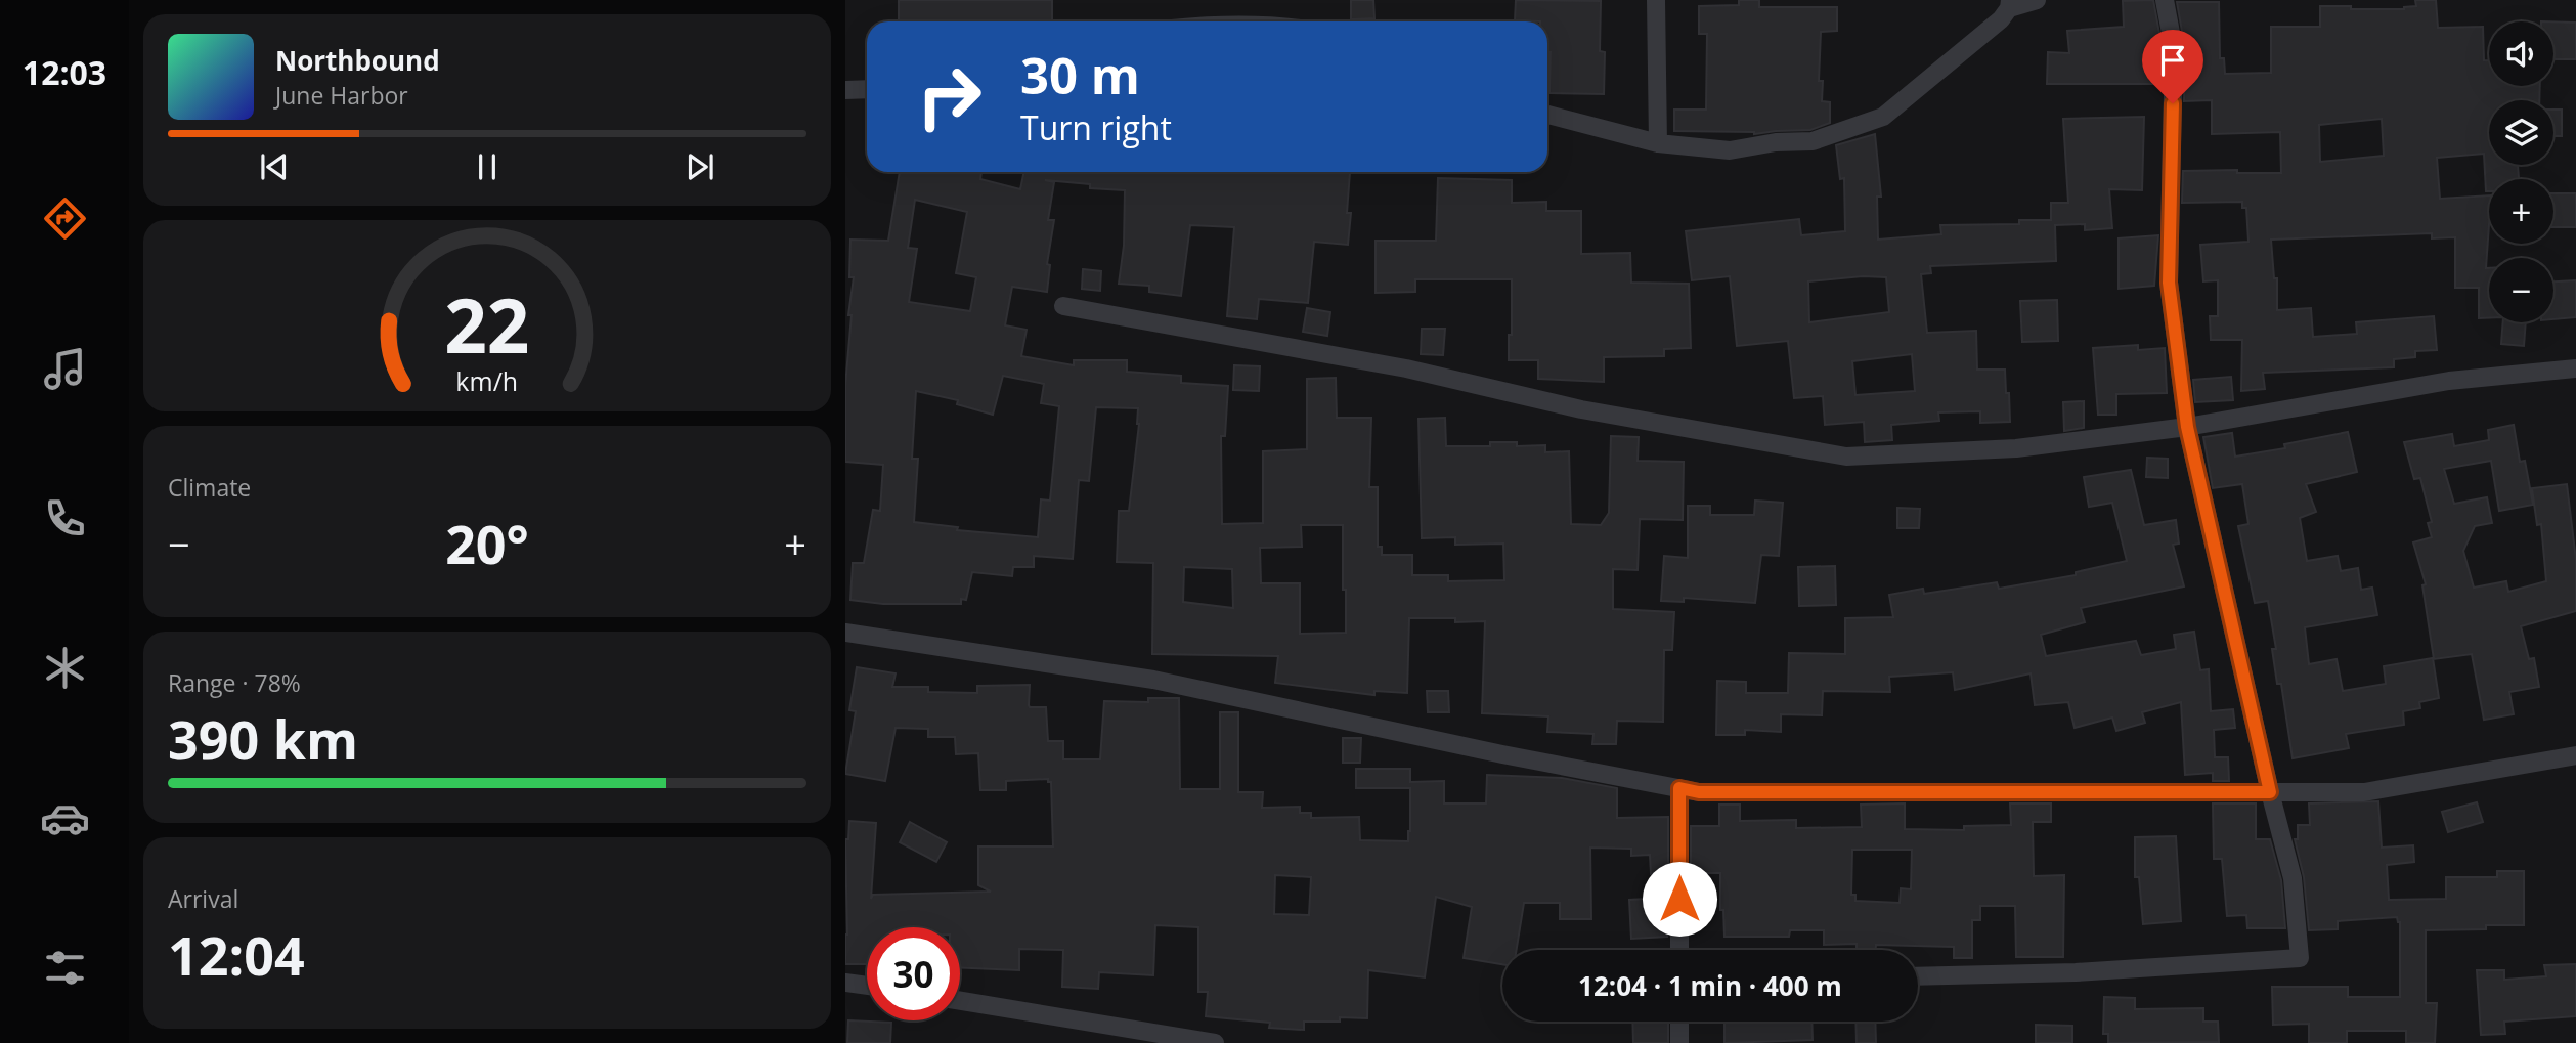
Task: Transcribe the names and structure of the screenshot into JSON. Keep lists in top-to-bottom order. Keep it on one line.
{"page":{"tabs":"12:03","map_buttons":["+","−"],"turn":["30 m","Turn right"],"song":["Northbound","June Harbor"],"tile":["Climate",["Range · 78%","390 km"],["Arrival","12:04"]],"heat":["−","20°","+"],"limit":"30","trip":"12:04 · 1 min · 400 m","gauge":["22","km/h"]}}
